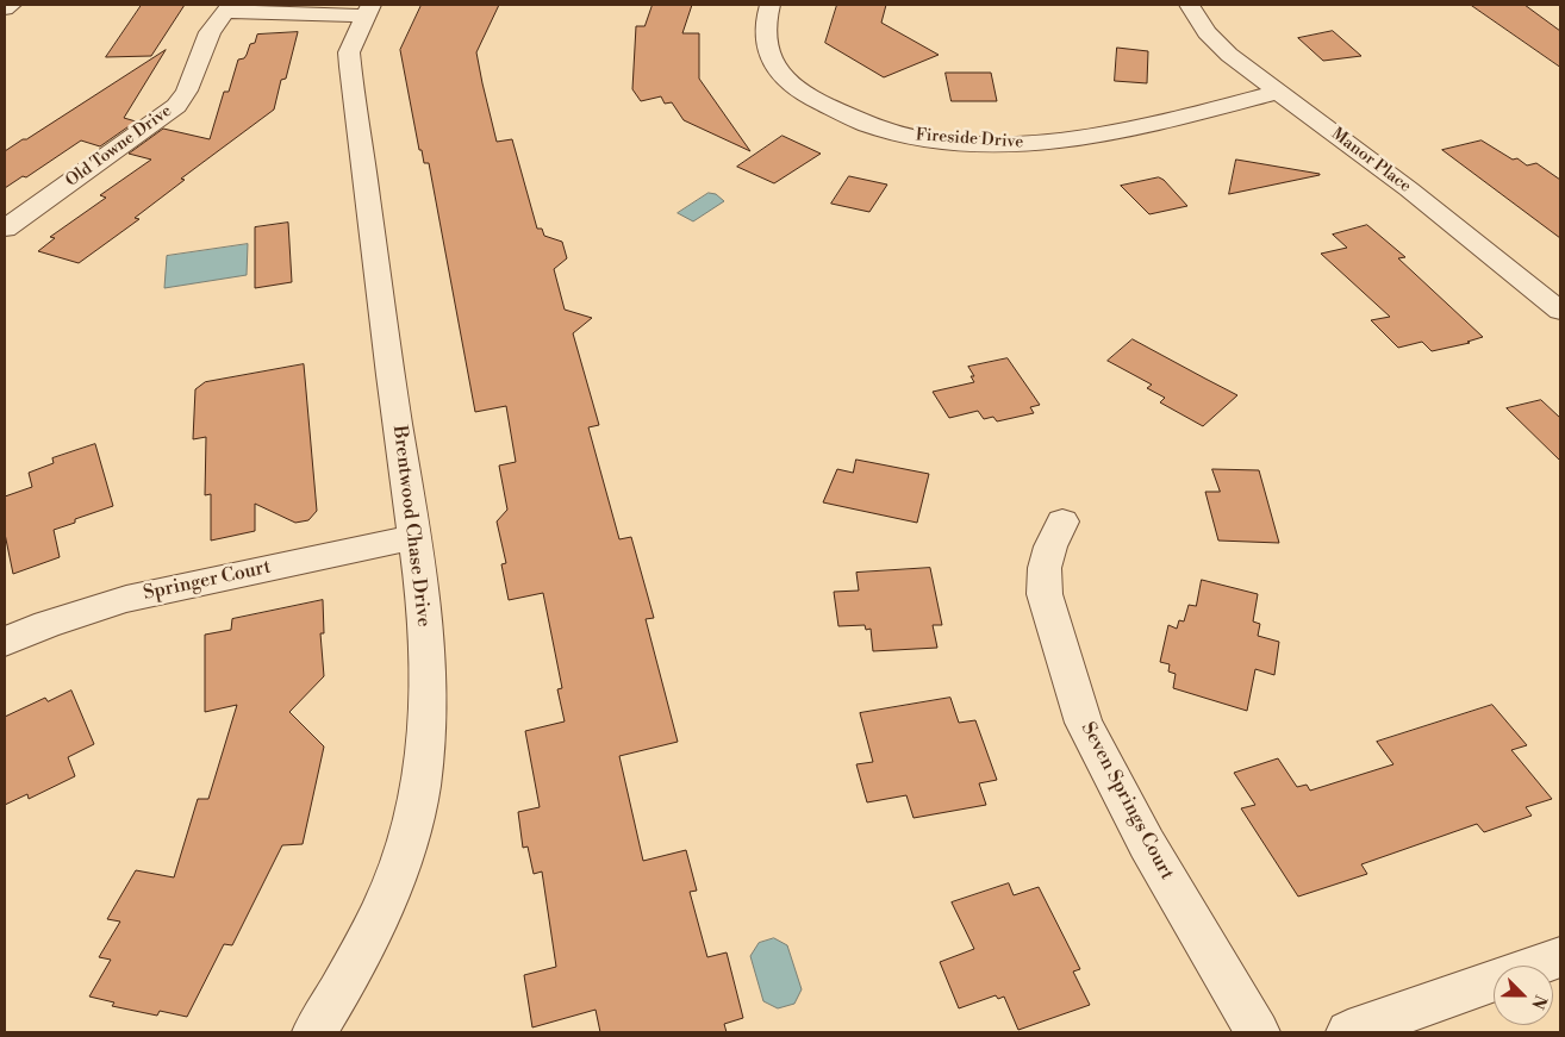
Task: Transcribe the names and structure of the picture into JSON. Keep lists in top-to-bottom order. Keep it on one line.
{"streets":{"street":["Fireside Drive","Old Towne Drive","Manor Place","Brentwood Chase Drive","Springer Court","Seven Springs Court"]},"crossings":[["Fireside Drive","Manor Place"],["Old Towne Drive","Brentwood Chase Drive"],["Brentwood Chase Drive","Springer Court"]],"north":"bottom right"}
